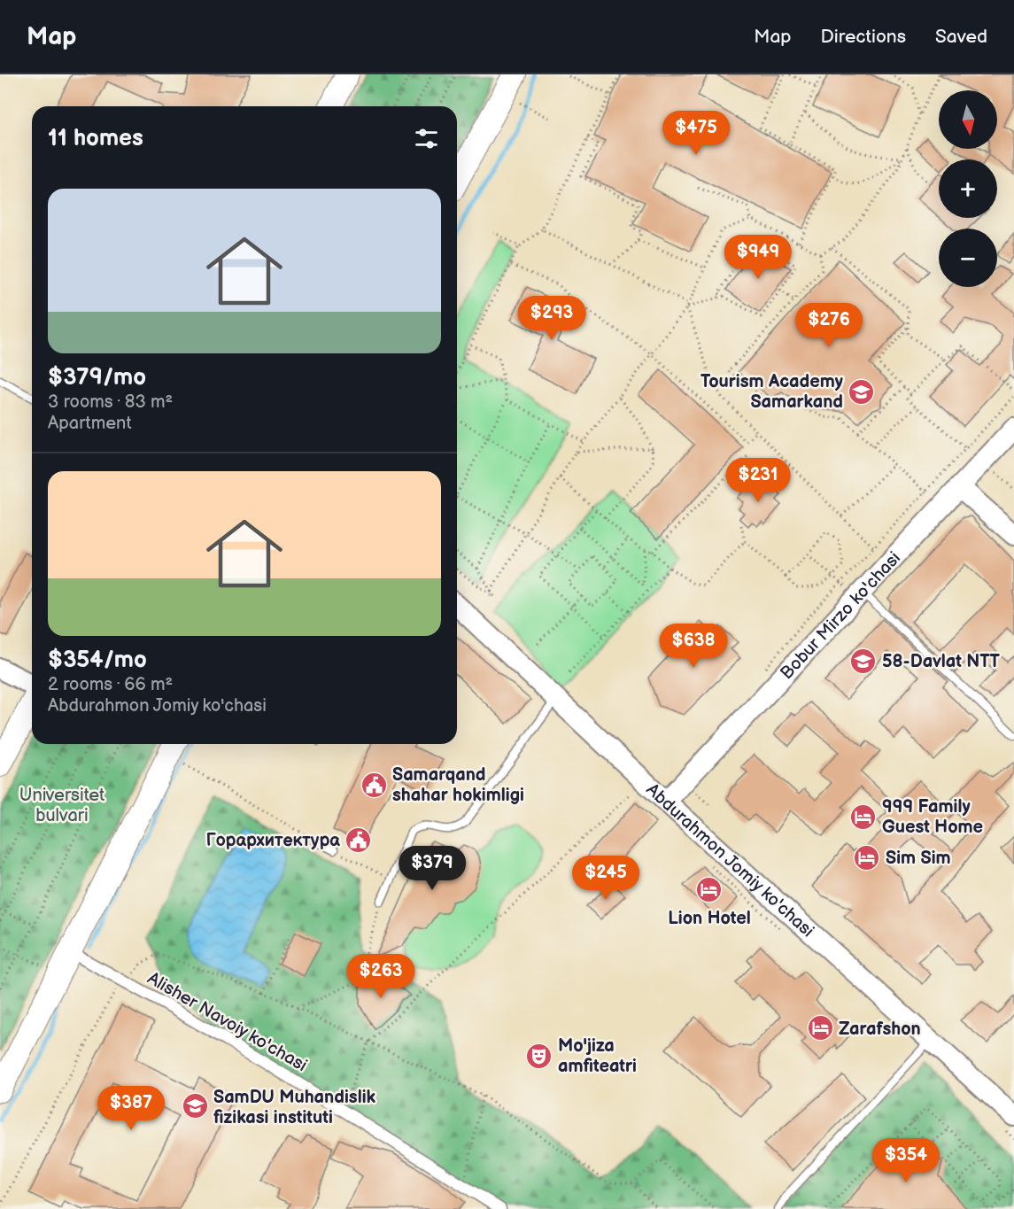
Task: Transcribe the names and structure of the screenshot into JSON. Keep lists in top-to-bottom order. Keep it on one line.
{"streets":{"main road":["Bobur Mirzo ko'chasi","Abdurahmon Jomiy ko'chasi"],"street":["Alisher Navoiy ko'chasi"]},"crossings":[["Bobur Mirzo ko'chasi","Abdurahmon Jomiy ko'chasi"]],"parks":["Universitet bulvari"],"places":{"school or university":["Tourism Academy Samarkand","58-Davlat NTT","SamDU Muhandislik fizikasi instituti"],"public building":["Samarqand shahar hokimligi","Горархитектура"],"hotel":["999 Family Guest Home","Sim Sim","Lion Hotel","Zarafshon"],"theatre":["Mo'jiza amfiteatri"]},"north":"bottom","page":{"header":"Map","nav":["Map","Directions","Saved"],"map_buttons":["+","−"],"heading":"11 homes","price":["$475","$949","$293","$276","$231","$638","$379","$245","$263","$387","$354"],"list":[{"name":"$379/mo","note":"3 rooms · 83 m² · Apartment"},{"name":"$354/mo","note":"2 rooms · 66 m² · Abdurahmon Jomiy ko'chasi"}]}}
